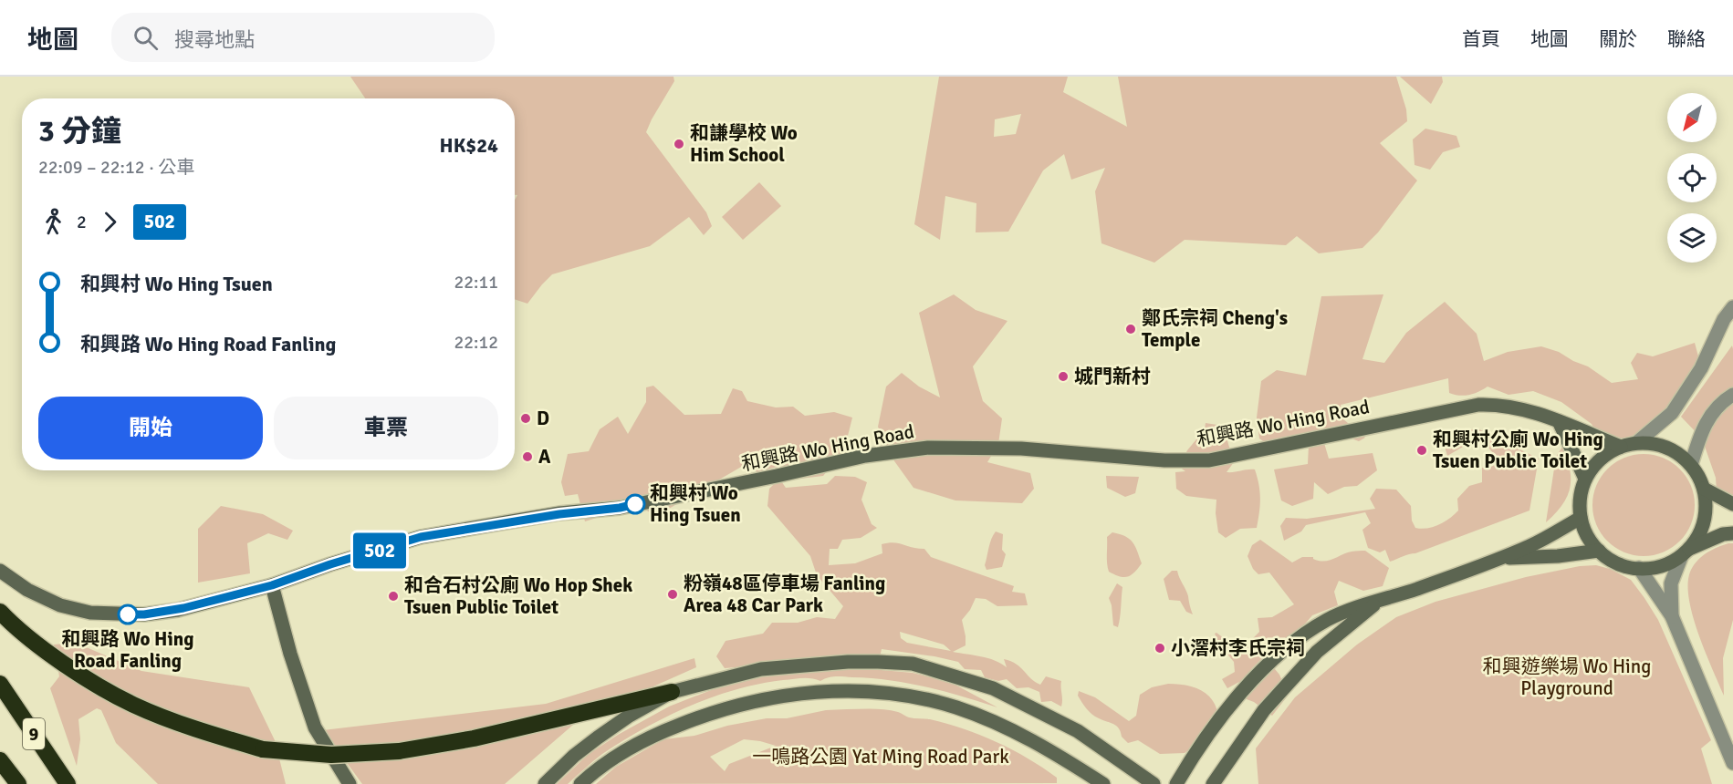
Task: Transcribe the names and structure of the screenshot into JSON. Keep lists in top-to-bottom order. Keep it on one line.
{"streets":{"highway":["9"],"main road":["和興路 Wo Hing Road"]},"parks":["和興遊樂場 Wo Hing Playground","一鳴路公園 Yat Ming Road Park"],"places":["和謙學校 Wo Him School","鄭氏宗祠 Cheng's Temple","城門新村","D","和興村公廁 Wo Hing Tsuen Public Toilet","A","和興村 Wo Hing Tsuen","粉嶺48區停車場 Fanling Area 48 Car Park","和合石村公廁 Wo Hop Shek Tsuen Public Toilet","和興路 Wo Hing Road Fanling","小滘村李氏宗祠"],"lines":["bus line 502"],"north":"bottom left","page":{"header":"地圖","search":"搜尋地點","nav":["首頁","地圖","關於","聯絡"],"on_map":"502","heading":["3 分鐘","22:09 – 22:12 · 公車","HK$24"],"legs":["2","502"],"list":[{"name":"和興村 Wo Hing Tsuen","value":"22:11"},{"name":"和興路 Wo Hing Road Fanling","value":"22:12"}],"buttons":["開始","車票"]}}
